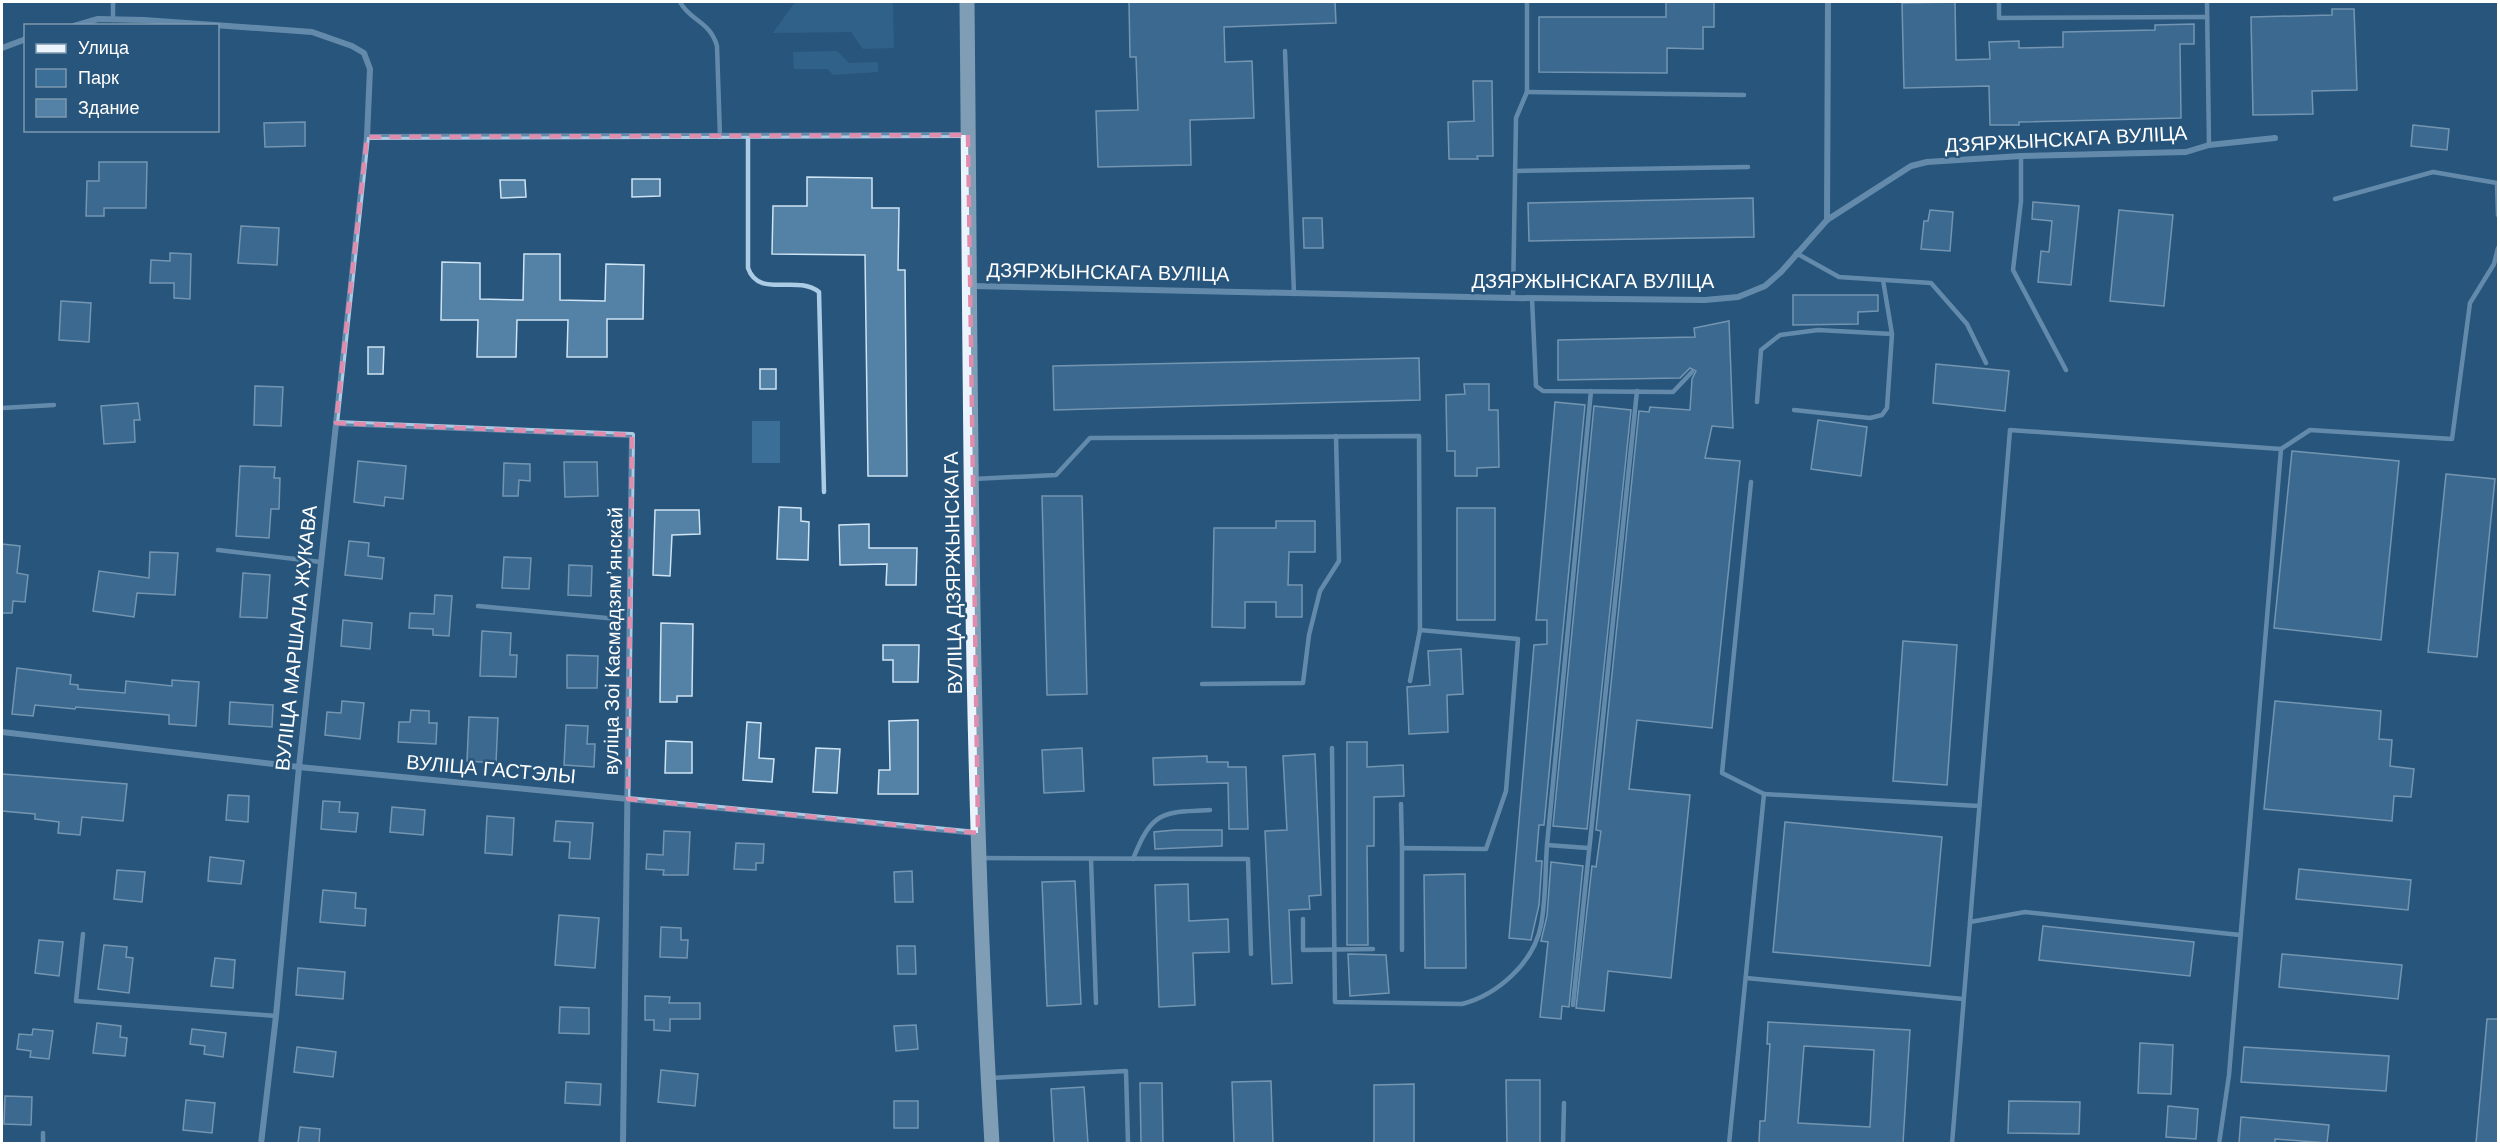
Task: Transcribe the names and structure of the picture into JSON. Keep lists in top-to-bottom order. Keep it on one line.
{"streets":{"main road":["ВУЛІЦА ДЗЯРЖЫНСКАГА"],"street":["ДЗЯРЖЫНСКАГА ВУЛІЦА","ВУЛІЦА МАРШАЛА ЖУКАВА","вуліца Зоі Касмадзямʼянскай","ВУЛІЦА ГАСТЭЛЫ"]},"crossings":[["ДЗЯРЖЫНСКАГА ВУЛІЦА","ВУЛІЦА ДЗЯРЖЫНСКАГА"],["ВУЛІЦА ДЗЯРЖЫНСКАГА","ВУЛІЦА ГАСТЭЛЫ"],["ВУЛІЦА МАРШАЛА ЖУКАВА","вуліца Зоі Касмадзямʼянскай"],["ВУЛІЦА МАРШАЛА ЖУКАВА","ВУЛІЦА ГАСТЭЛЫ"],["вуліца Зоі Касмадзямʼянскай","ВУЛІЦА ГАСТЭЛЫ"]],"legend":["Улица","Парк","Здание"]}
